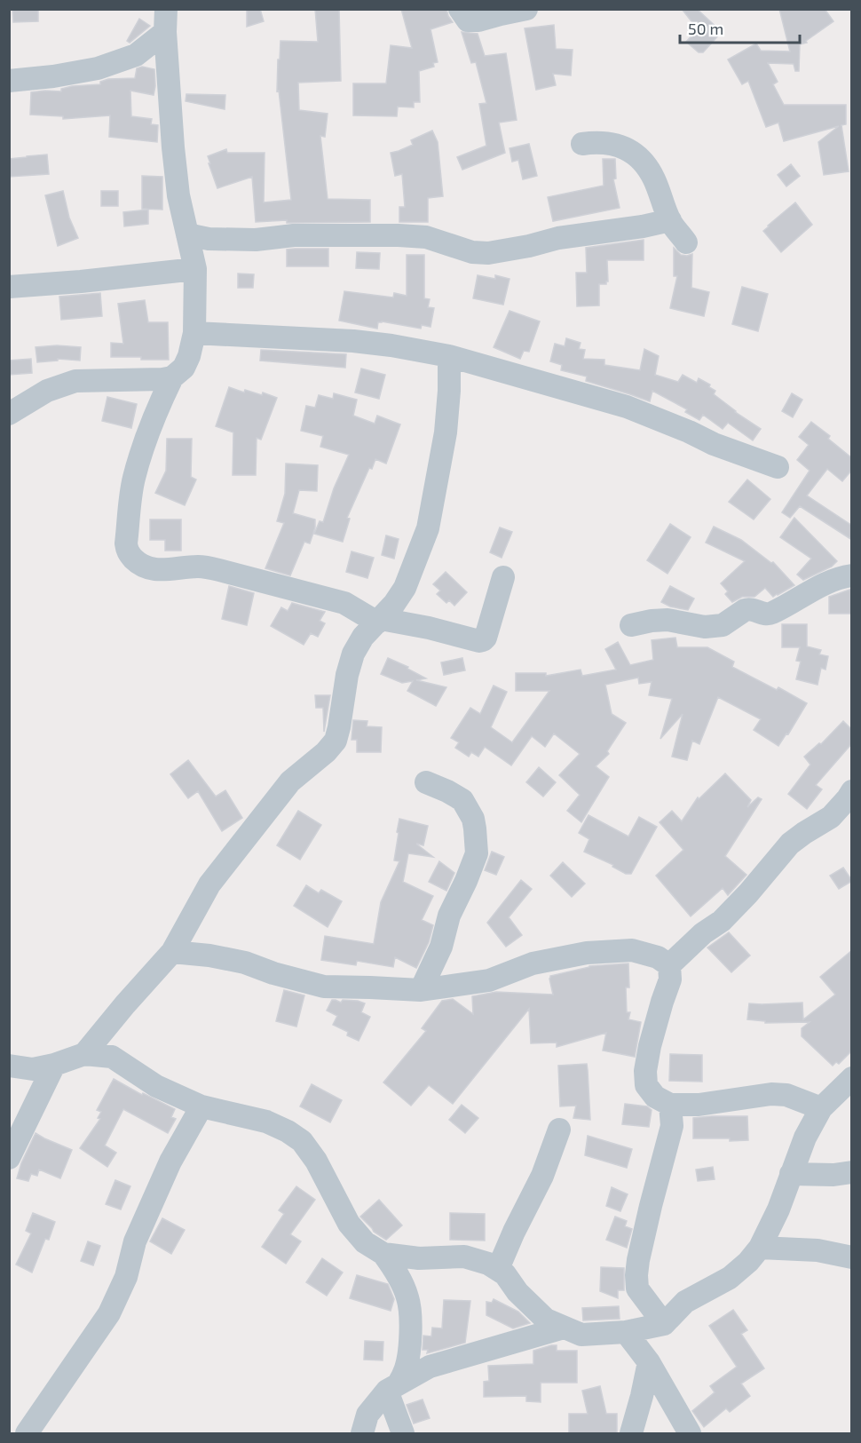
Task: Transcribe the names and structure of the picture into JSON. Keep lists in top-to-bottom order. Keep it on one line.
{"scale_bar":"50 m"}
